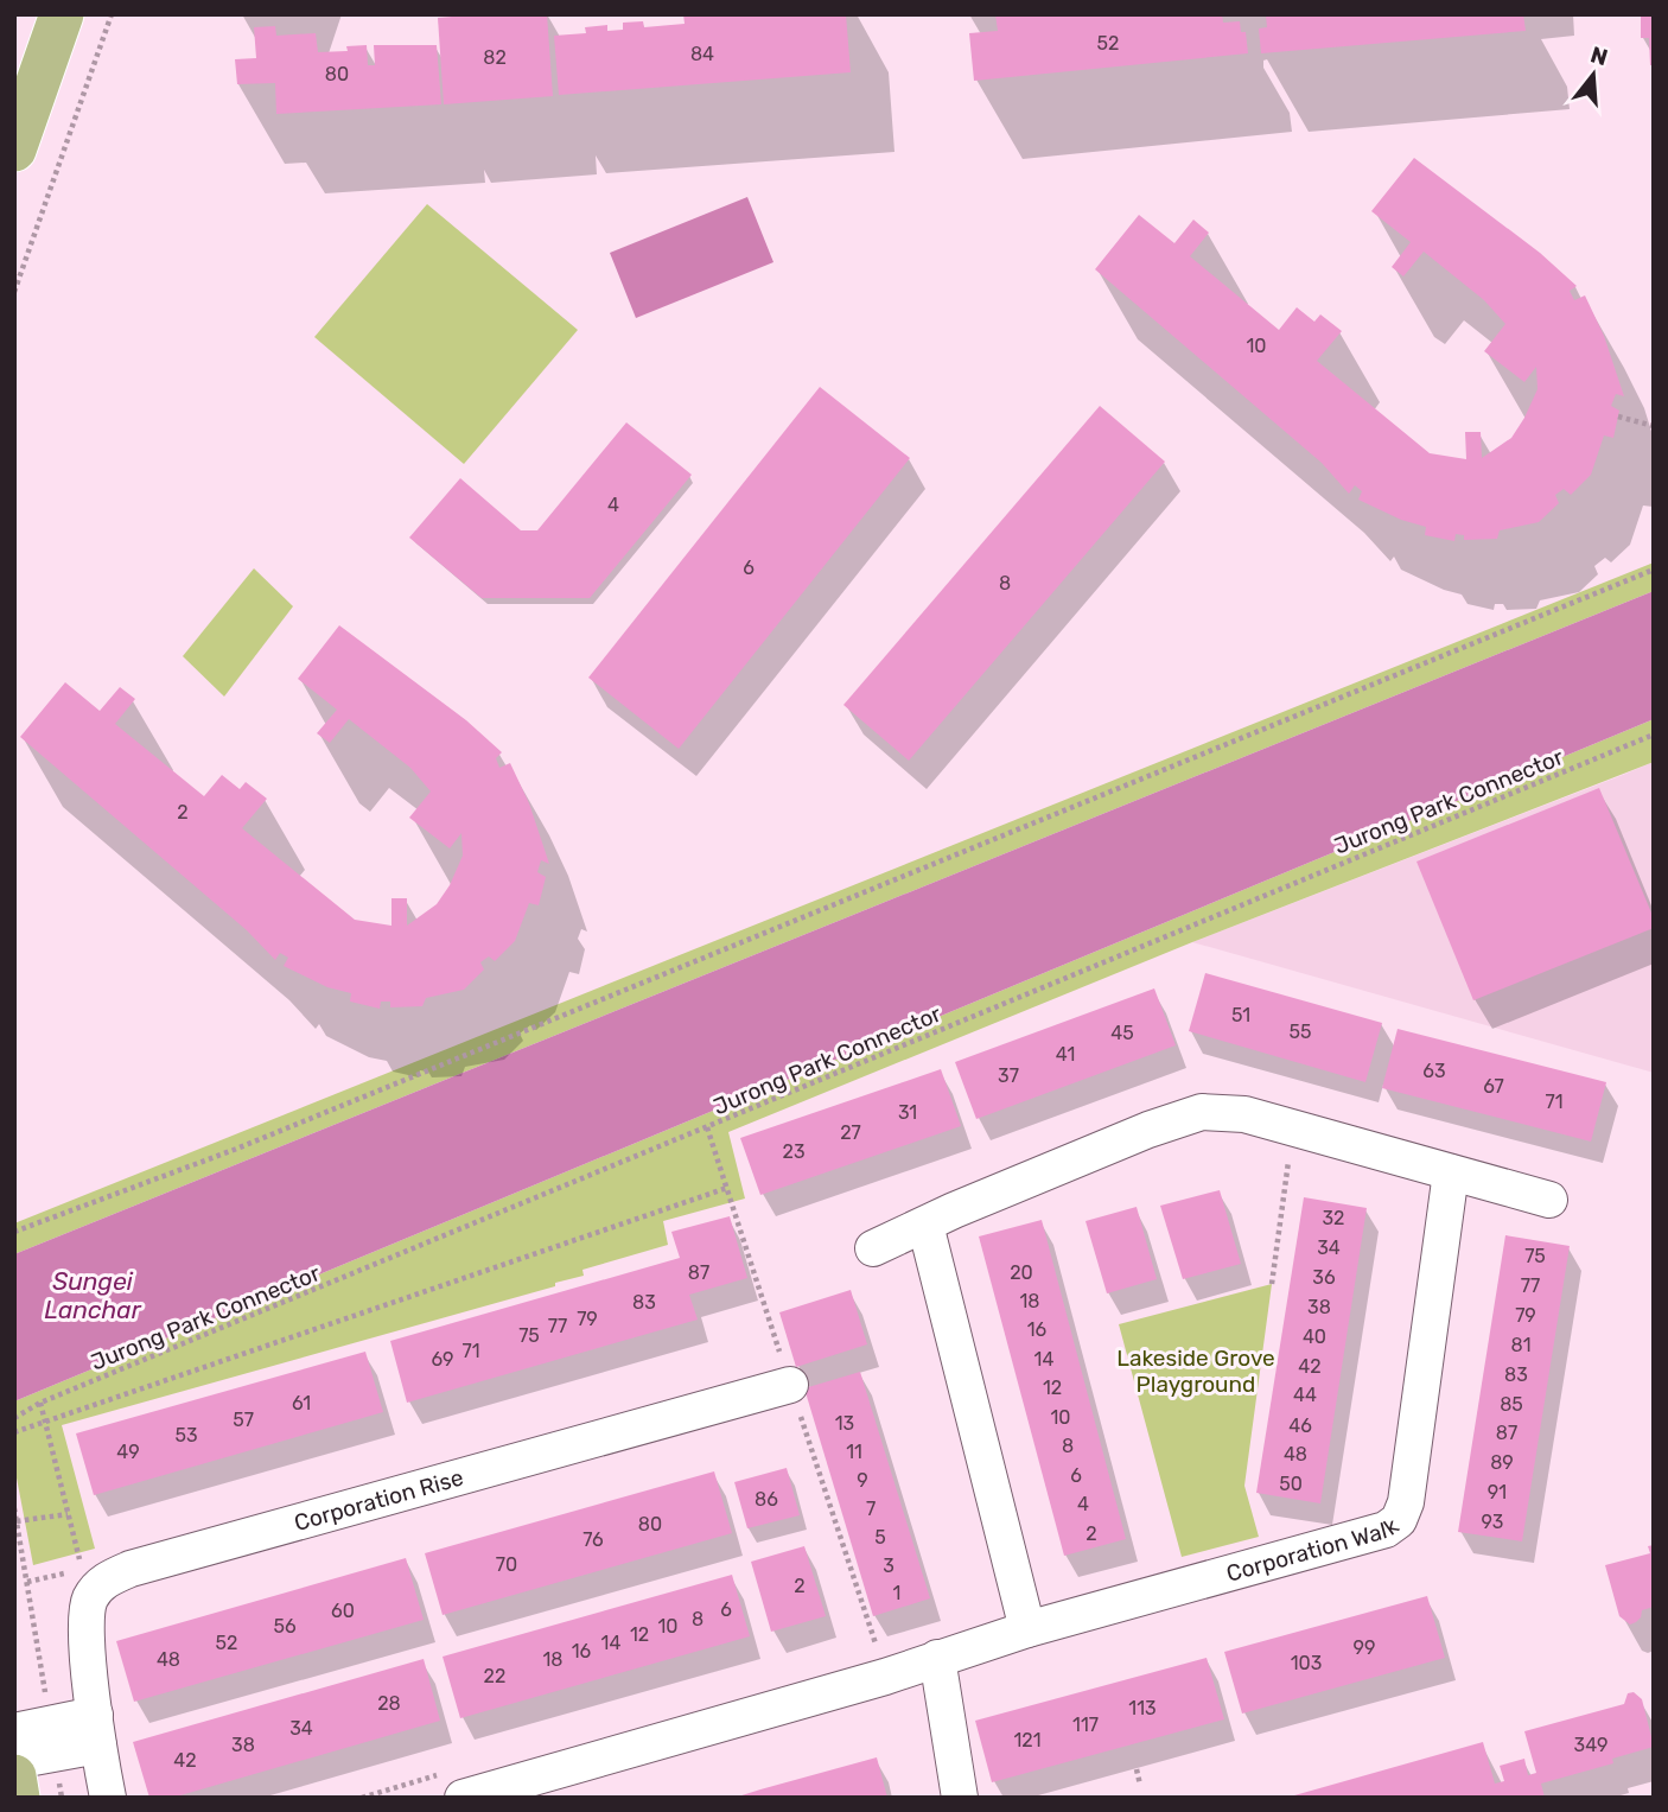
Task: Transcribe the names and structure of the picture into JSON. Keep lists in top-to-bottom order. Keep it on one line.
{"streets":{"street":["Corporation Rise","Corporation Walk"],"path":["Jurong Park Connector"]},"water":["Sungei Lanchar"],"parks":["Lakeside Grove Playground"],"house_numbers":["52","84","82","80","10","4","6","8","2","51","55","45","41","63","37","67","71","31","27","23","32","34","75","87","20","36","77","18","83","38","79","79","77","16","75","40","81","71","69","14","42","83","12","44","61","85","10","57","13","46","87","53","8","49","11","48","89","6","9","50","91","86","4","7","93","80","2","5","76","70","3","2","1","6","60","8","56","10","12","52","14","99","16","48","18","103","22","28","113","117","34","121","38","349","42"],"north":"top"}
